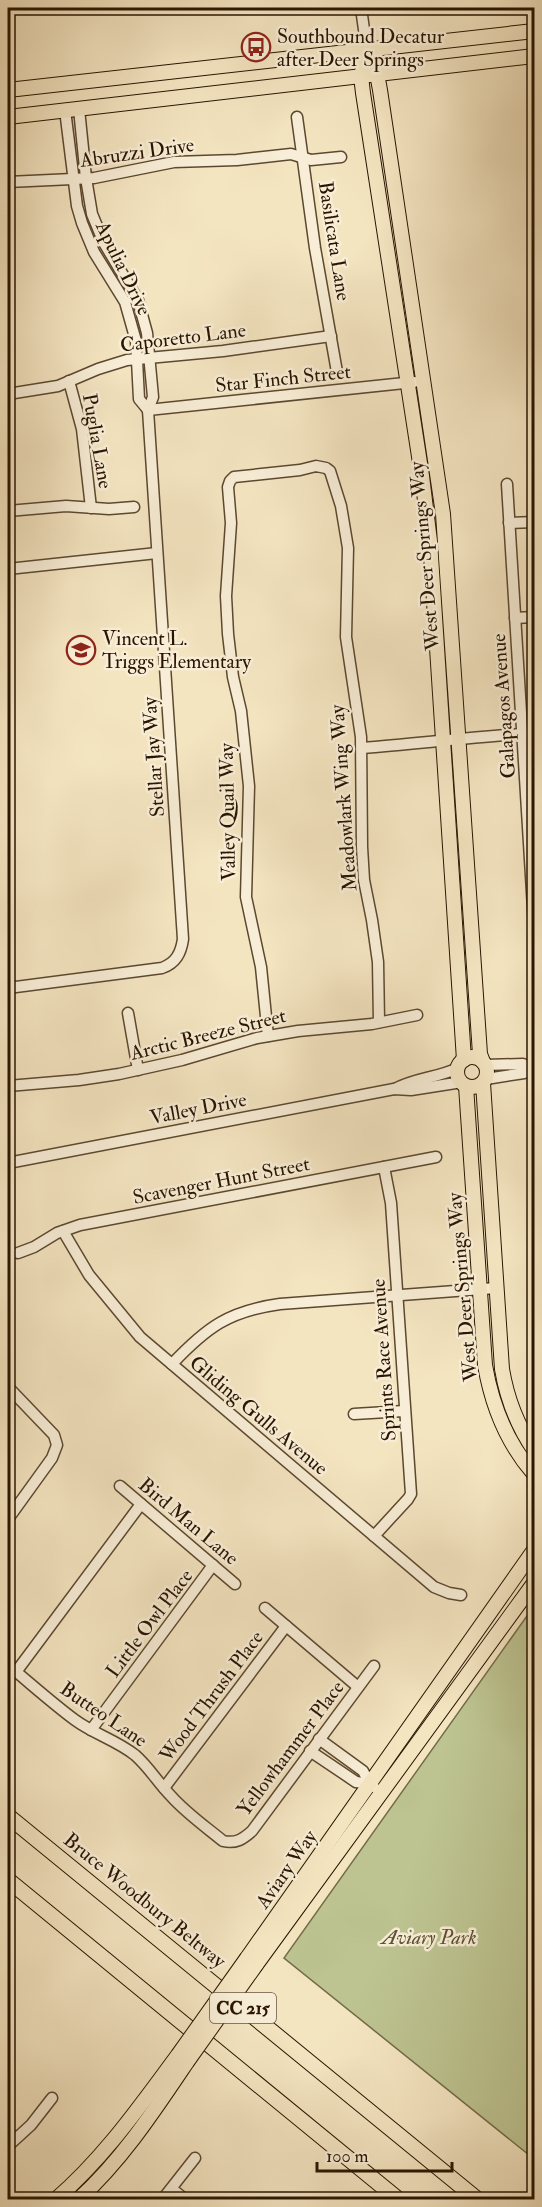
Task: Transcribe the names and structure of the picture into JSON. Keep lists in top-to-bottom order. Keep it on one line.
{"streets":{"highway":["Bruce Woodbury Beltway","CC 215"],"main road":["West Deer Springs Way","Aviary Way"],"street":["Abruzzi Drive","Basilicata Lane","Apulia Drive","Caporetto Lane","Star Finch Street","Puglia Lane","Galapagos Avenue","Stellar Jay Way","Meadowlark Wing Way","Valley Quail Way","Arctic Breeze Street","Valley Drive","Scavenger Hunt Street","Sprints Race Avenue","Gliding Gulls Avenue","Bird Man Lane","Little Owl Place","Wood Thrush Place","Butteo Lane","Yellowhammer Place"]},"crossings":[["Abruzzi Drive","Basilicata Lane"],["Abruzzi Drive","Apulia Drive"],["Basilicata Lane","Caporetto Lane"],["Apulia Drive","Caporetto Lane"],["Apulia Drive","Star Finch Street"],["Apulia Drive","Stellar Jay Way"],["Caporetto Lane","Puglia Lane"],["Star Finch Street","West Deer Springs Way"],["Star Finch Street","Stellar Jay Way"],["West Deer Springs Way","Valley Drive"],["Meadowlark Wing Way","Valley Quail Way"],["Meadowlark Wing Way","Arctic Breeze Street"],["Valley Quail Way","Arctic Breeze Street"],["Scavenger Hunt Street","Sprints Race Avenue"],["Scavenger Hunt Street","Gliding Gulls Avenue"],["Sprints Race Avenue","Gliding Gulls Avenue"],["Bird Man Lane","Little Owl Place"],["Little Owl Place","Butteo Lane"],["Wood Thrush Place","Butteo Lane"],["Butteo Lane","Yellowhammer Place"]],"parks":["Aviary Park"],"places":{"bus stop":["Southbound Decatur after Deer Springs"],"school or university":["Vincent L. Triggs Elementary"]},"scale_bar":"100 m"}
